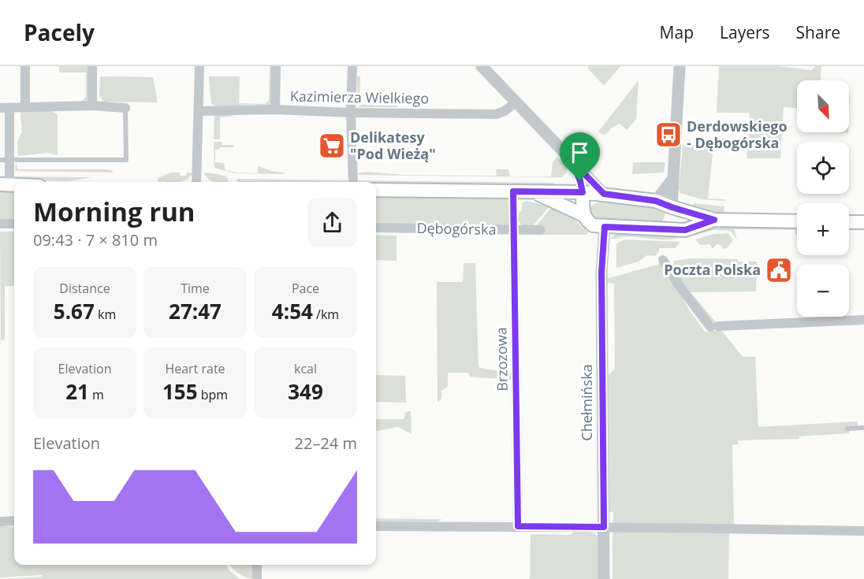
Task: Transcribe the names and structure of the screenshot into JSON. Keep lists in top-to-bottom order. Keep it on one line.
{"streets":{"street":["Kazimierza Wielkiego","Dębogórska","Brzozowa","Chełmińska"]},"crossings":[["Dębogórska","Brzozowa"]],"places":{"bus stop":["Derdowskiego - Dębogórska"],"supermarket":["Delikatesy \"Pod Wieżą\""],"public building":["Poczta Polska"]},"north":"bottom right","page":{"header":"Pacely","nav":["Map","Layers","Share"],"map_buttons":["+","−"],"heading":["Morning run","09:43 · 7 × 810 m"],"stats":[["Distance","5.67 km"],["Time","27:47"],["Pace","4:54 /km"],["Elevation","21 m"],["Heart rate","155 bpm"],["kcal","349"]],"chart":["Elevation","22–24 m"]}}
